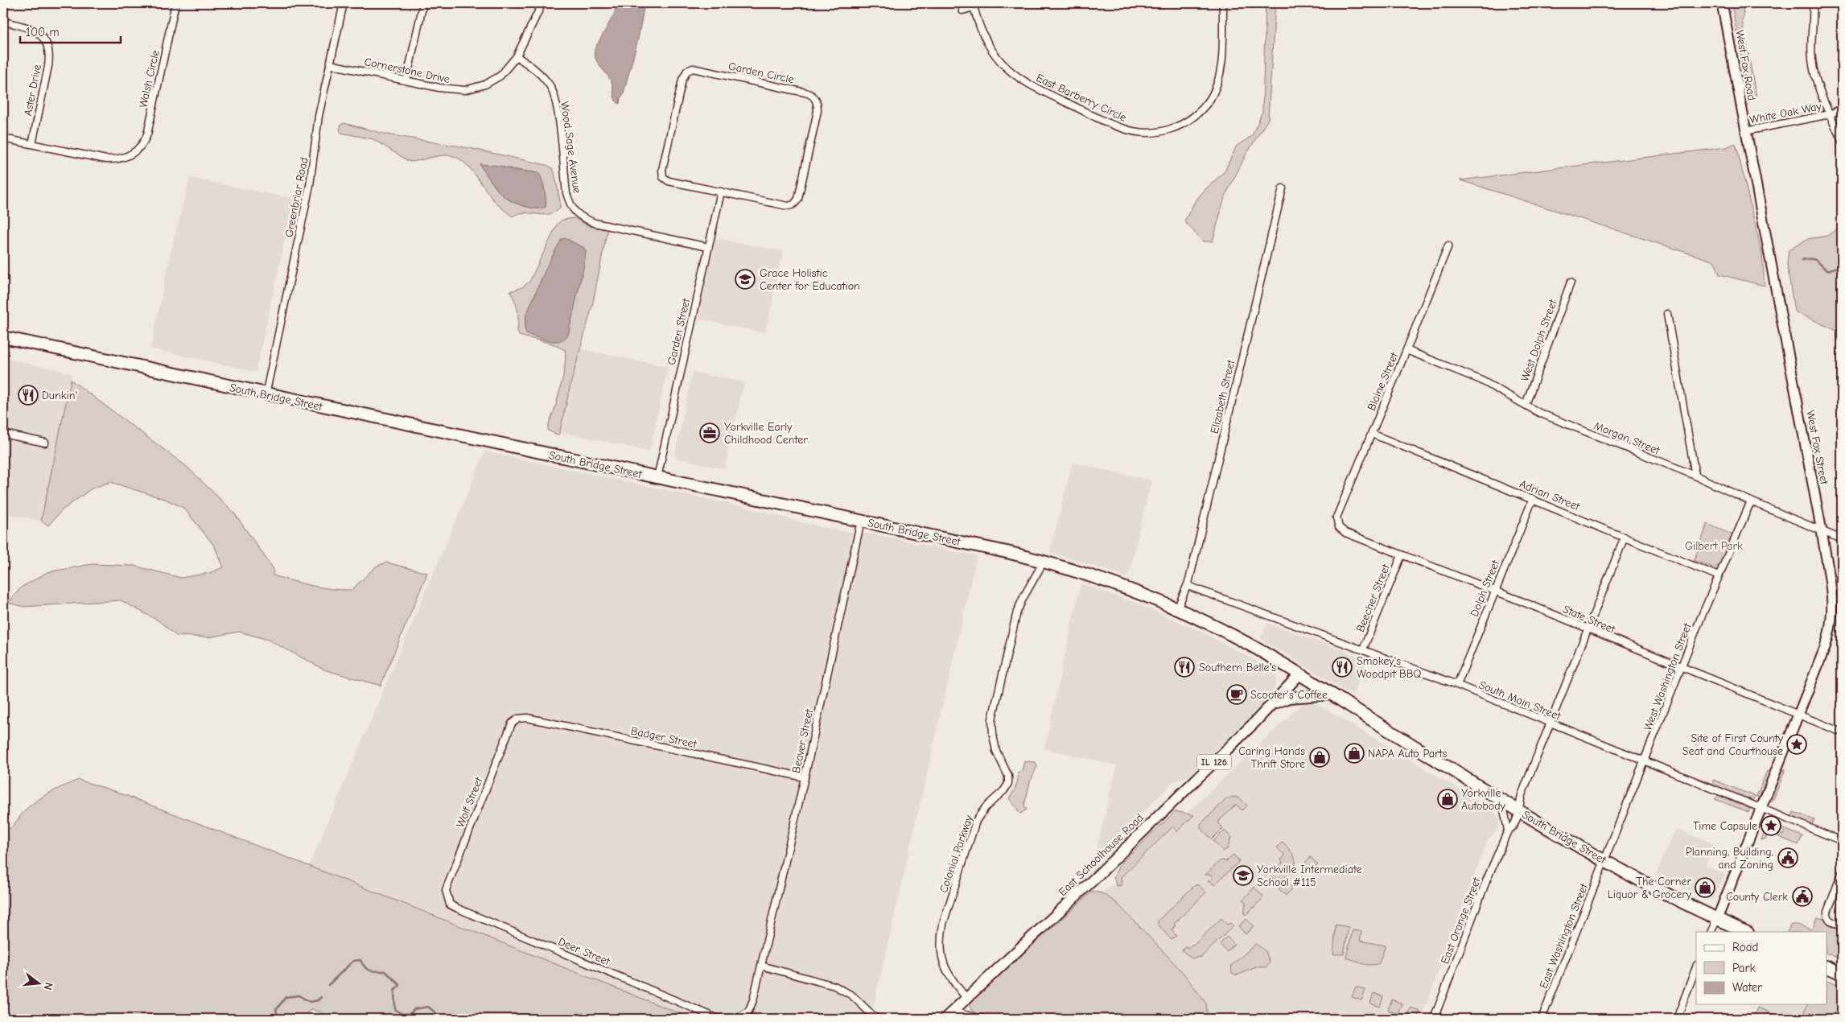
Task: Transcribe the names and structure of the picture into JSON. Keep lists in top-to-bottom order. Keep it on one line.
{"streets":{"highway":["South Bridge Street"],"main road":["IL 126","East Schoolhouse Road"],"street":["West Fox Road","Cornerstone Drive","Garden Circle","Walsh Circle","Aster Drive","East Barberry Circle","White Oak Way","Wood Sage Avenue","Greenbriar Road","Garden Street","West Dolph Street","Blaine Street","Elizabeth Street","Morgan Street","West Fox Street","Adrian Street","Dolph Street","Beecher Street","State Street","West Washington Street","South Main Street","Badger Street","Beaver Street","Wolf Street","Colonial Parkway","East Orange Street","East Washington Street","Deer Street"]},"crossings":[["West Fox Road","White Oak Way"],["West Fox Road","West Fox Street"],["Cornerstone Drive","Wood Sage Avenue"],["Cornerstone Drive","Greenbriar Road"],["Garden Circle","Garden Street"],["Walsh Circle","Aster Drive"],["White Oak Way","West Fox Street"],["Wood Sage Avenue","Garden Street"],["Greenbriar Road","South Bridge Street"],["Garden Street","South Bridge Street"],["West Dolph Street","Morgan Street"],["Blaine Street","Morgan Street"],["Blaine Street","Adrian Street"],["Blaine Street","State Street"],["South Bridge Street","Elizabeth Street"],["South Bridge Street","West Fox Street"],["South Bridge Street","West Washington Street"],["South Bridge Street","Beaver Street"],["South Bridge Street","Colonial Parkway"],["South Bridge Street","East Schoolhouse Road"],["South Bridge Street","East Orange Street"],["South Bridge Street","East Washington Street"],["Elizabeth Street","South Main Street"],["Morgan Street","West Fox Street"],["Morgan Street","West Washington Street"],["West Fox Street","State Street"],["West Fox Street","South Main Street"],["Adrian Street","Dolph Street"],["Adrian Street","West Washington Street"],["Adrian Street","East Orange Street"],["Dolph Street","State Street"],["Dolph Street","South Main Street"],["Beecher Street","State Street"],["Beecher Street","South Main Street"],["State Street","West Washington Street"],["State Street","East Orange Street"],["West Washington Street","South Main Street"],["West Washington Street","East Washington Street"],["South Main Street","East Orange Street"],["Badger Street","Beaver Street"],["Badger Street","Wolf Street"],["Wolf Street","Deer Street"],["Colonial Parkway","East Schoolhouse Road"]],"parks":["Gilbert Park"],"places":{"school or university":["Grace Holistic Center for Education","Yorkville Intermediate School #115"],"restaurant":["Dunkin'","Southern Belle's","Smokey's Woodpit BBQ"],"office":["Yorkville Early Childhood Center"],"cafe":["Scooter's Coffee"],"place":["Site of First County Seat and Courthouse","Time Capsule"],"shop":["NAPA Auto Parts","Caring Hands Thrift Store","Yorkville Autobody","The Corner Liquor & Grocery"],"public building":["Planning, Building, and Zoning","County Clerk"]},"legend":["Road","Park","Water"],"scale_bar":"100 m","north":"right"}
